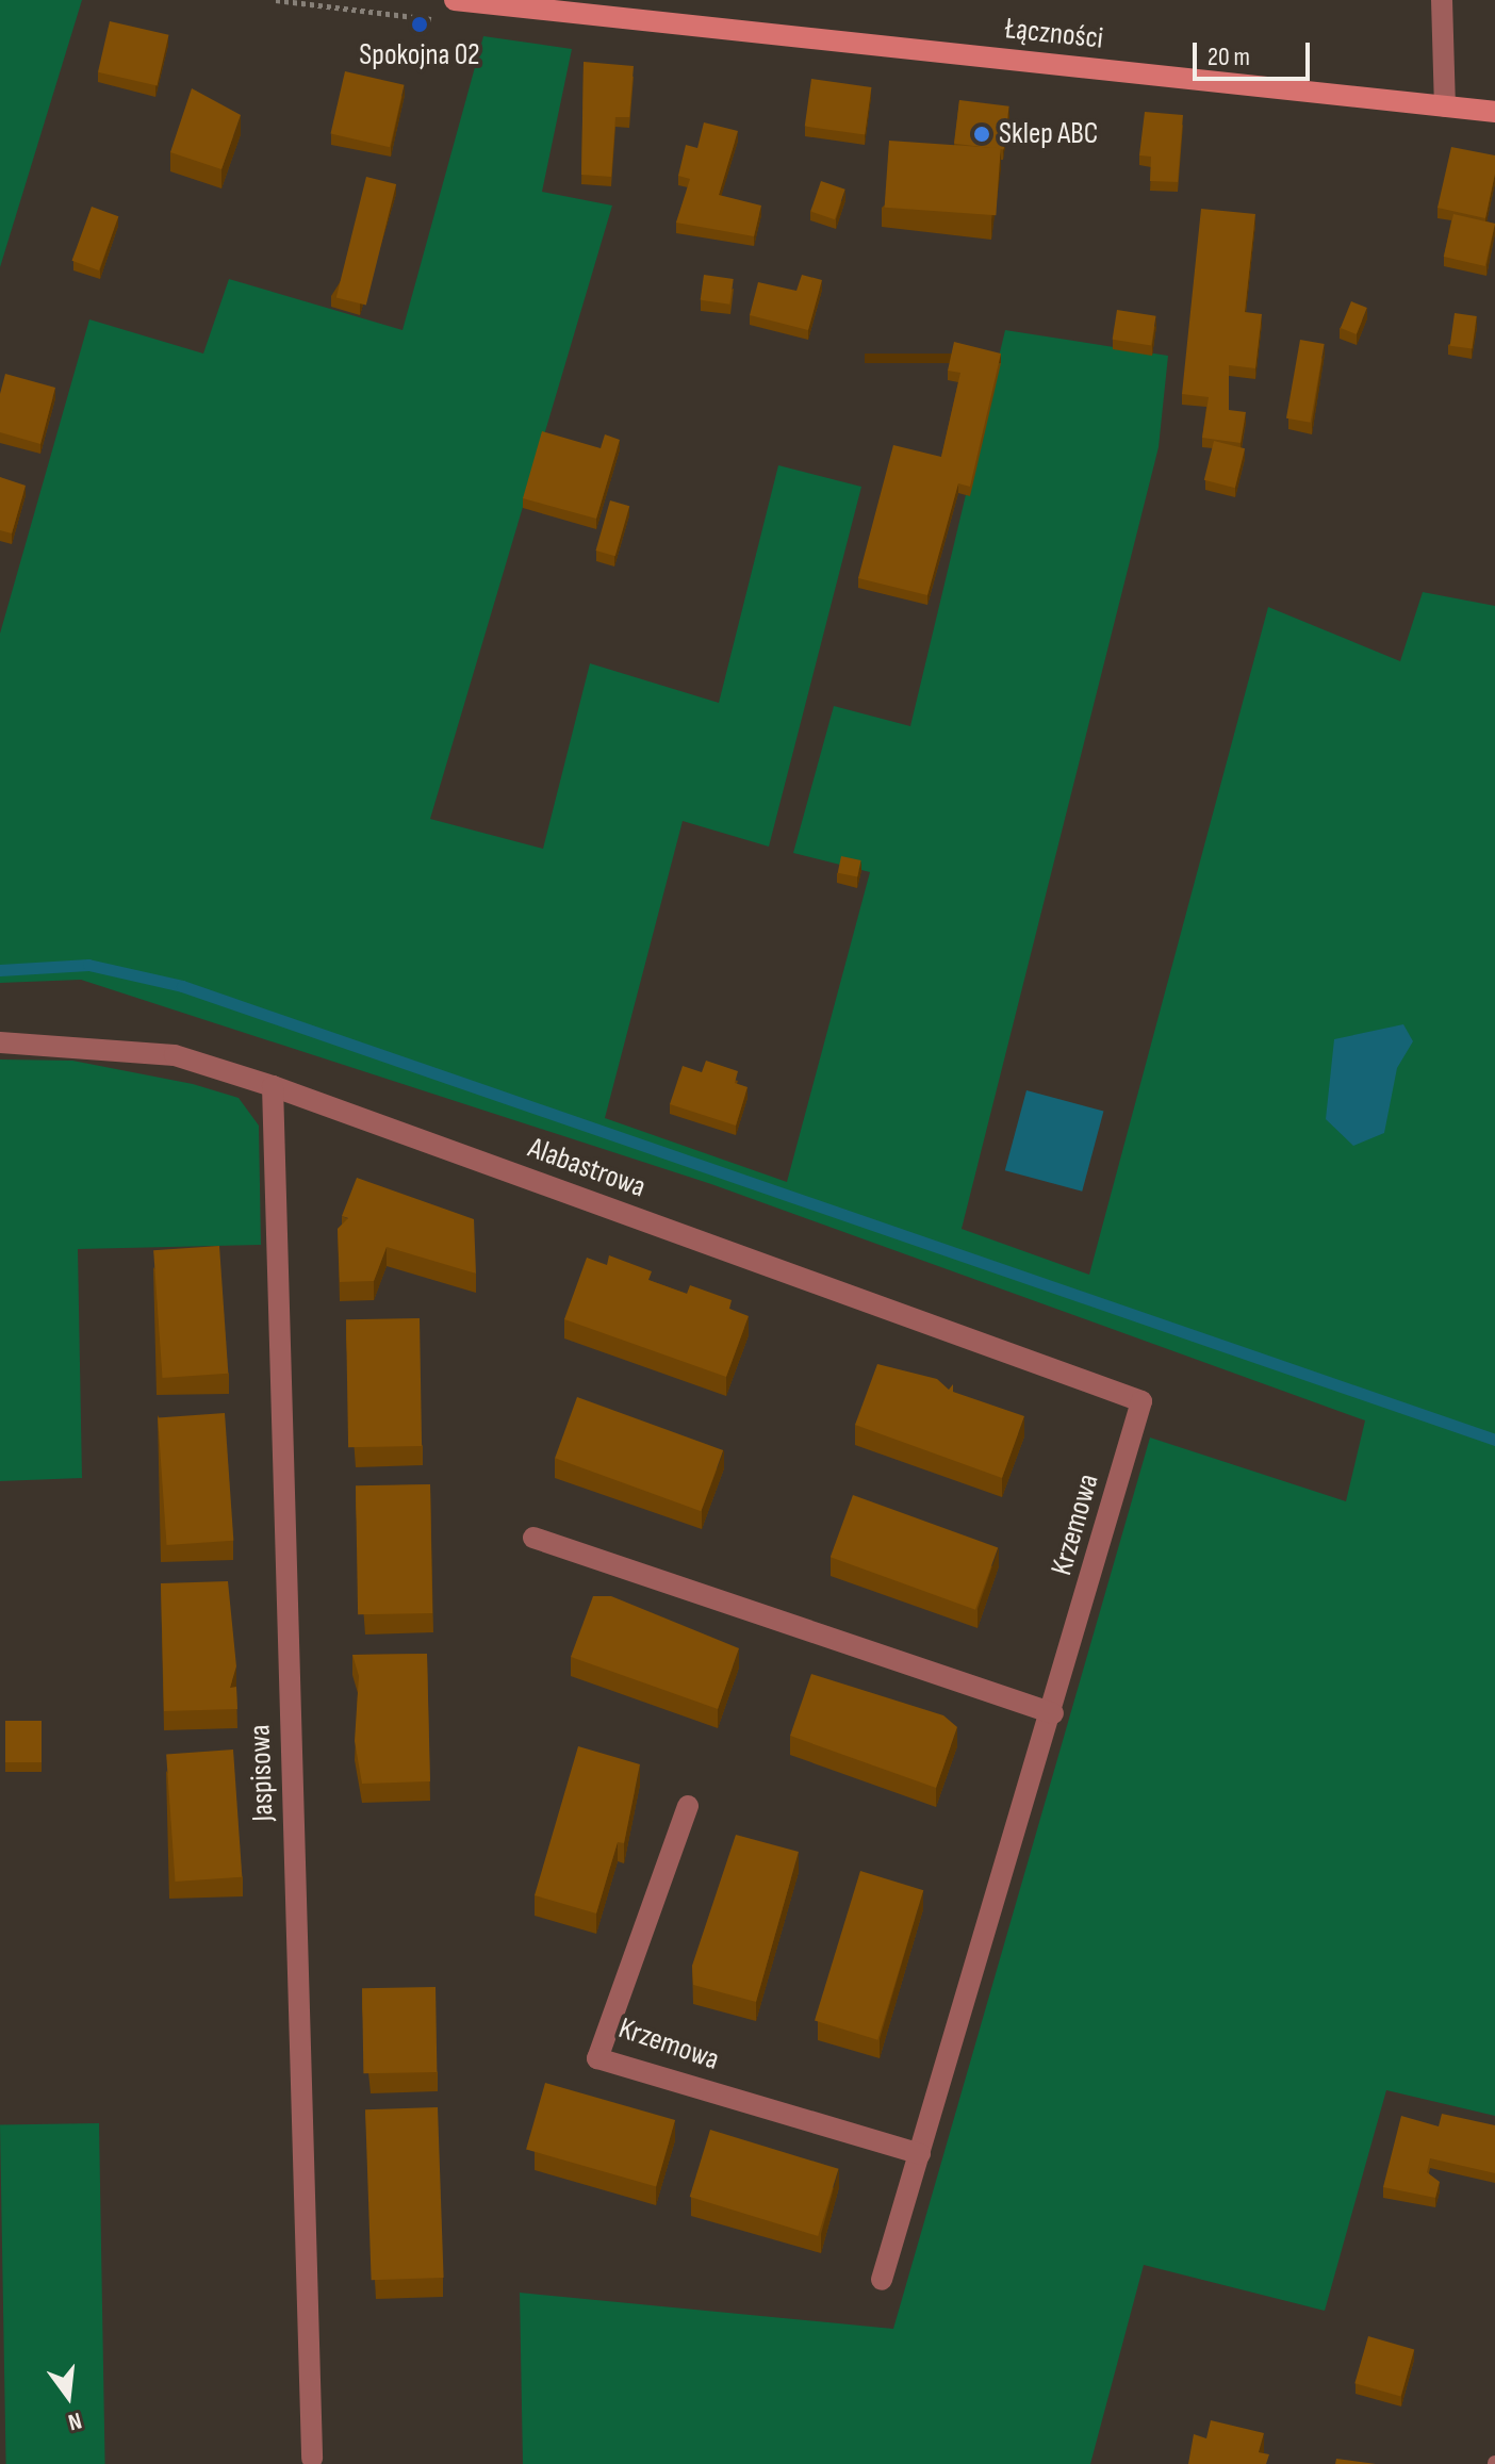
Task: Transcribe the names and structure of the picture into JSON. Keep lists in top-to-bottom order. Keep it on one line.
{"streets":{"street":["Łączności","Alabastrowa","Krzemowa","Jaspisowa"]},"crossings":[["Alabastrowa","Krzemowa"],["Alabastrowa","Jaspisowa"]],"places":["Spokojna 02","Sklep ABC"],"scale_bar":"20 m","north":"bottom"}
